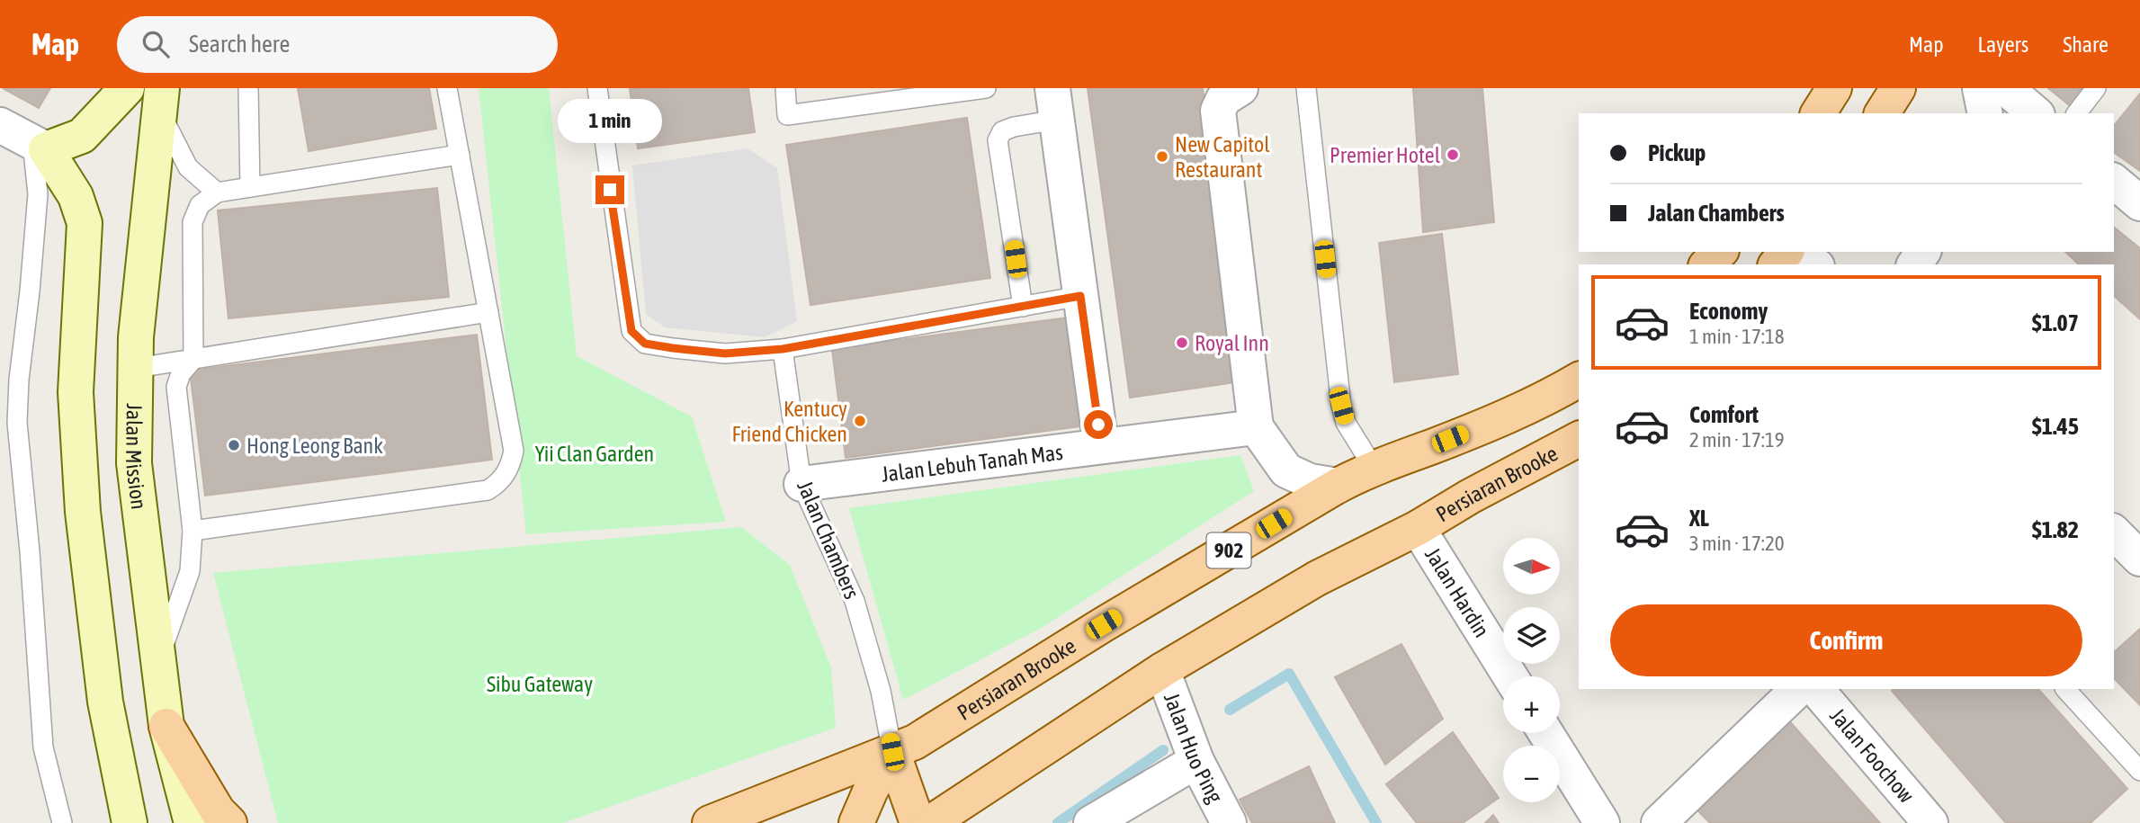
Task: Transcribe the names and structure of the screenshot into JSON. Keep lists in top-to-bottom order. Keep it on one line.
{"streets":{"main road":["Persiaran Brooke","902"],"street":["Jalan Mission","Jalan Lebuh Tanah Mas","Jalan Hardin","Jalan Huo Ping","Jalan Foochow"],"lane":["Jalan Chambers"]},"crossings":[["Jalan Lebuh Tanah Mas","Jalan Chambers"],["Persiaran Brooke","Jalan Chambers"],["Persiaran Brooke","Jalan Hardin"],["Persiaran Brooke","Jalan Huo Ping"]],"parks":["Yii Clan Garden","Sibu Gateway"],"places":["Premier Hotel","New Capitol Restaurant","Royal Inn","Kentucy Friend Chicken","Hong Leong Bank"],"north":"right","page":{"header":"Map","search":"Search here","nav":["Map","Layers","Share"],"bubble":"1 min","banner":["Pickup","Jalan Chambers"],"list":[{"name":"Economy","note":"1 min · 17:18","value":"$1.07"},{"name":"Comfort","note":"2 min · 17:19","value":"$1.45"},{"name":"XL","note":"3 min · 17:20","value":"$1.82"}],"map_buttons":["+","−"],"buttons":"Confirm"}}
